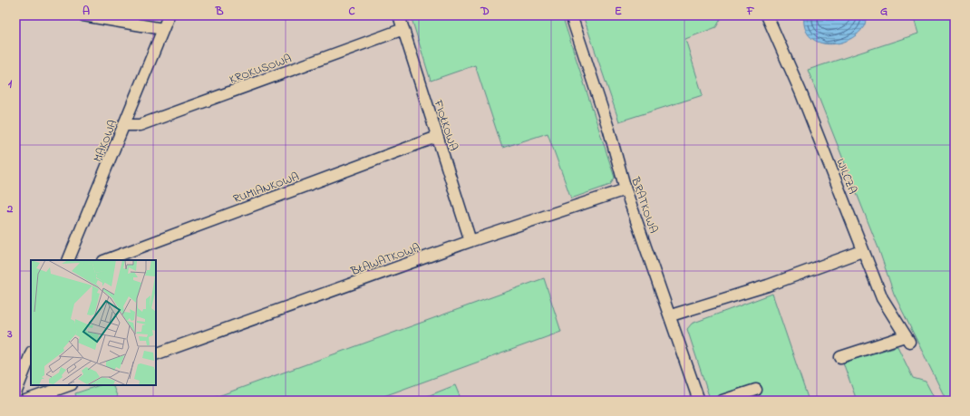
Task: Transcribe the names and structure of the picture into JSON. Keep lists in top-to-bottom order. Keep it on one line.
{"streets":{"street":["KROKUSOWA","FIOŁKOWA","MAKOWA","WILCZA","RUMIANKOWA","BRATKOWA","BŁAWATKOWA"]},"crossings":[["KROKUSOWA","FIOŁKOWA"],["KROKUSOWA","MAKOWA"],["FIOŁKOWA","RUMIANKOWA"],["FIOŁKOWA","BŁAWATKOWA"],["BRATKOWA","BŁAWATKOWA"]],"grid":{"columns":["A","B","C","D","E","F","G"],"rows":["1","2","3"]}}
